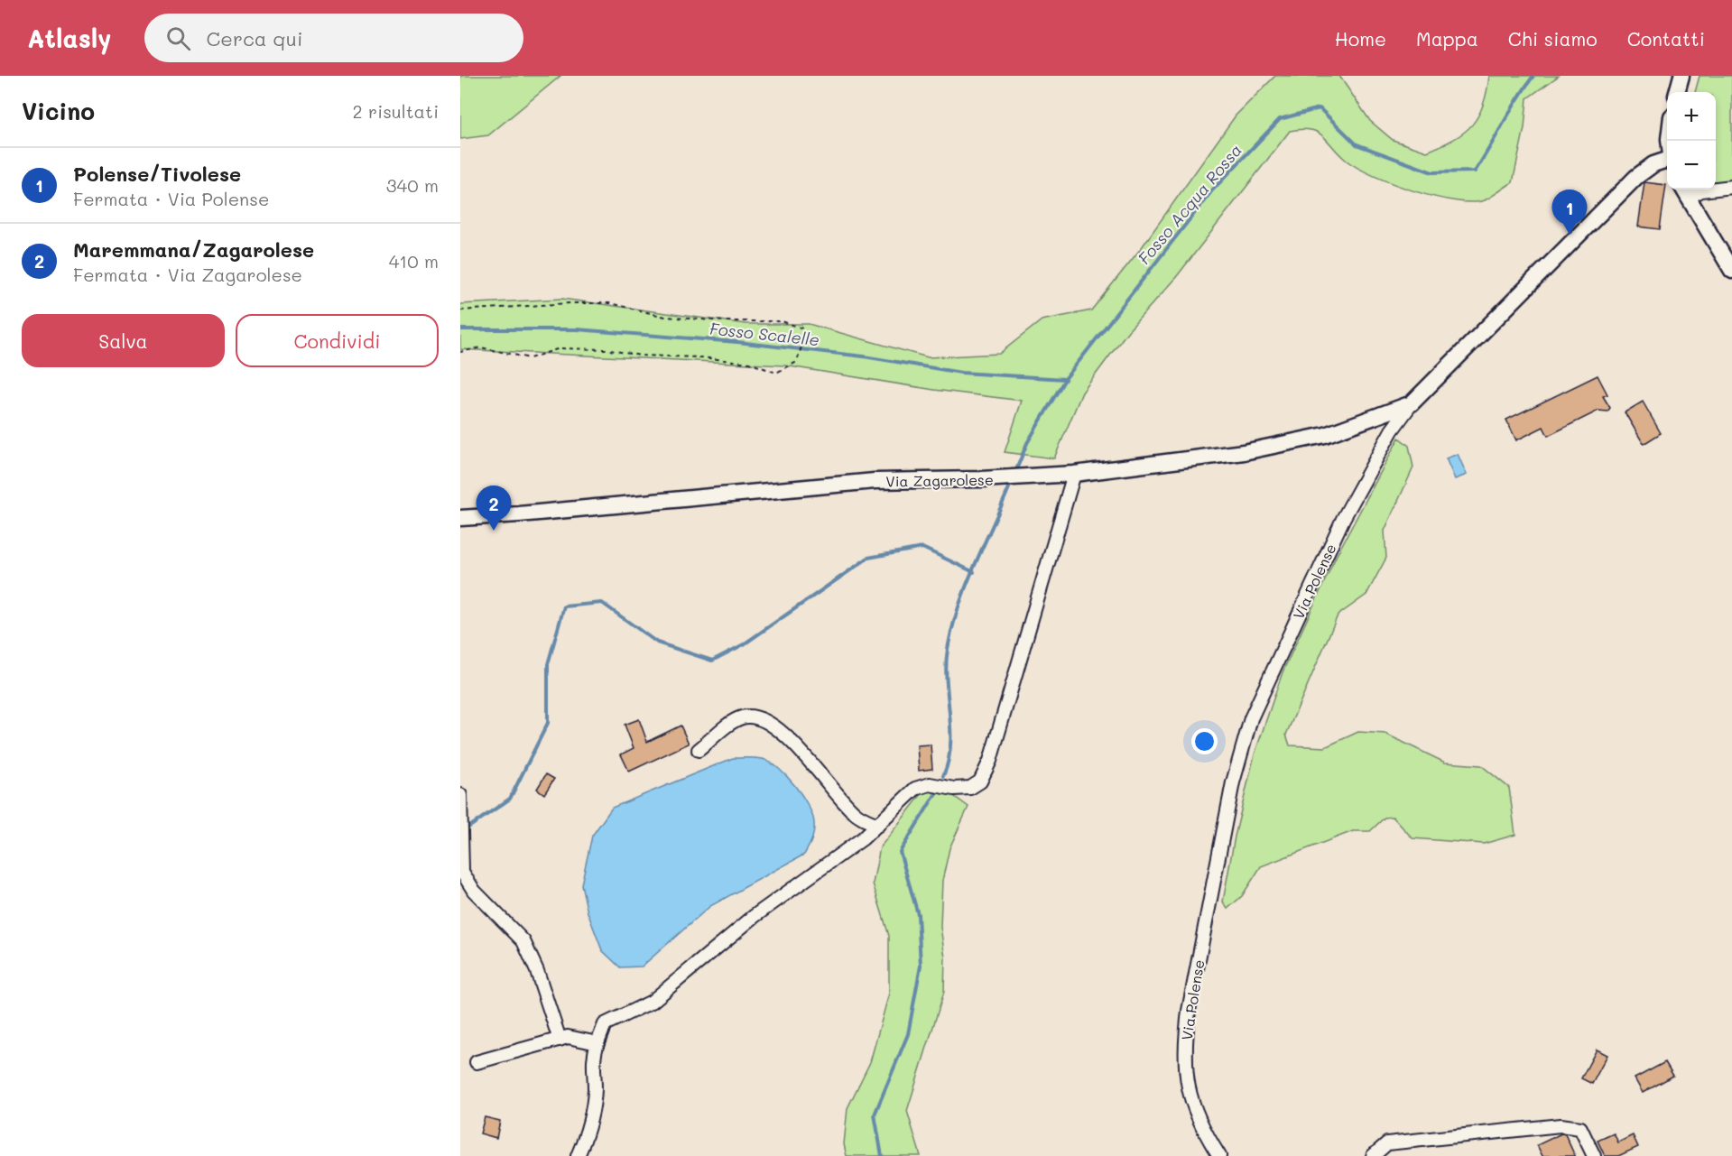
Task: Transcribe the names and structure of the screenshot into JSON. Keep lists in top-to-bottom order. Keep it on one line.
{"streets":{"main road":["Via Zagarolese","Via Polense"]},"crossings":[["Via Zagarolese","Via Polense"]],"water":["Fosso Acqua Rossa","Fosso Scalelle"],"page":{"header":"Atlasly","search":"Cerca qui","nav":["Home","Mappa","Chi siamo","Contatti"],"heading":["Vicino","2 risultati"],"map_buttons":["+","−"],"list":[{"mark":"1","name":"Polense/Tivolese","note":"Fermata · Via Polense","value":"340 m"},{"mark":"2","name":"Maremmana/Zagarolese","note":"Fermata · Via Zagarolese","value":"410 m"}],"pins":["1","2"],"buttons":["Salva","Condividi"]}}
